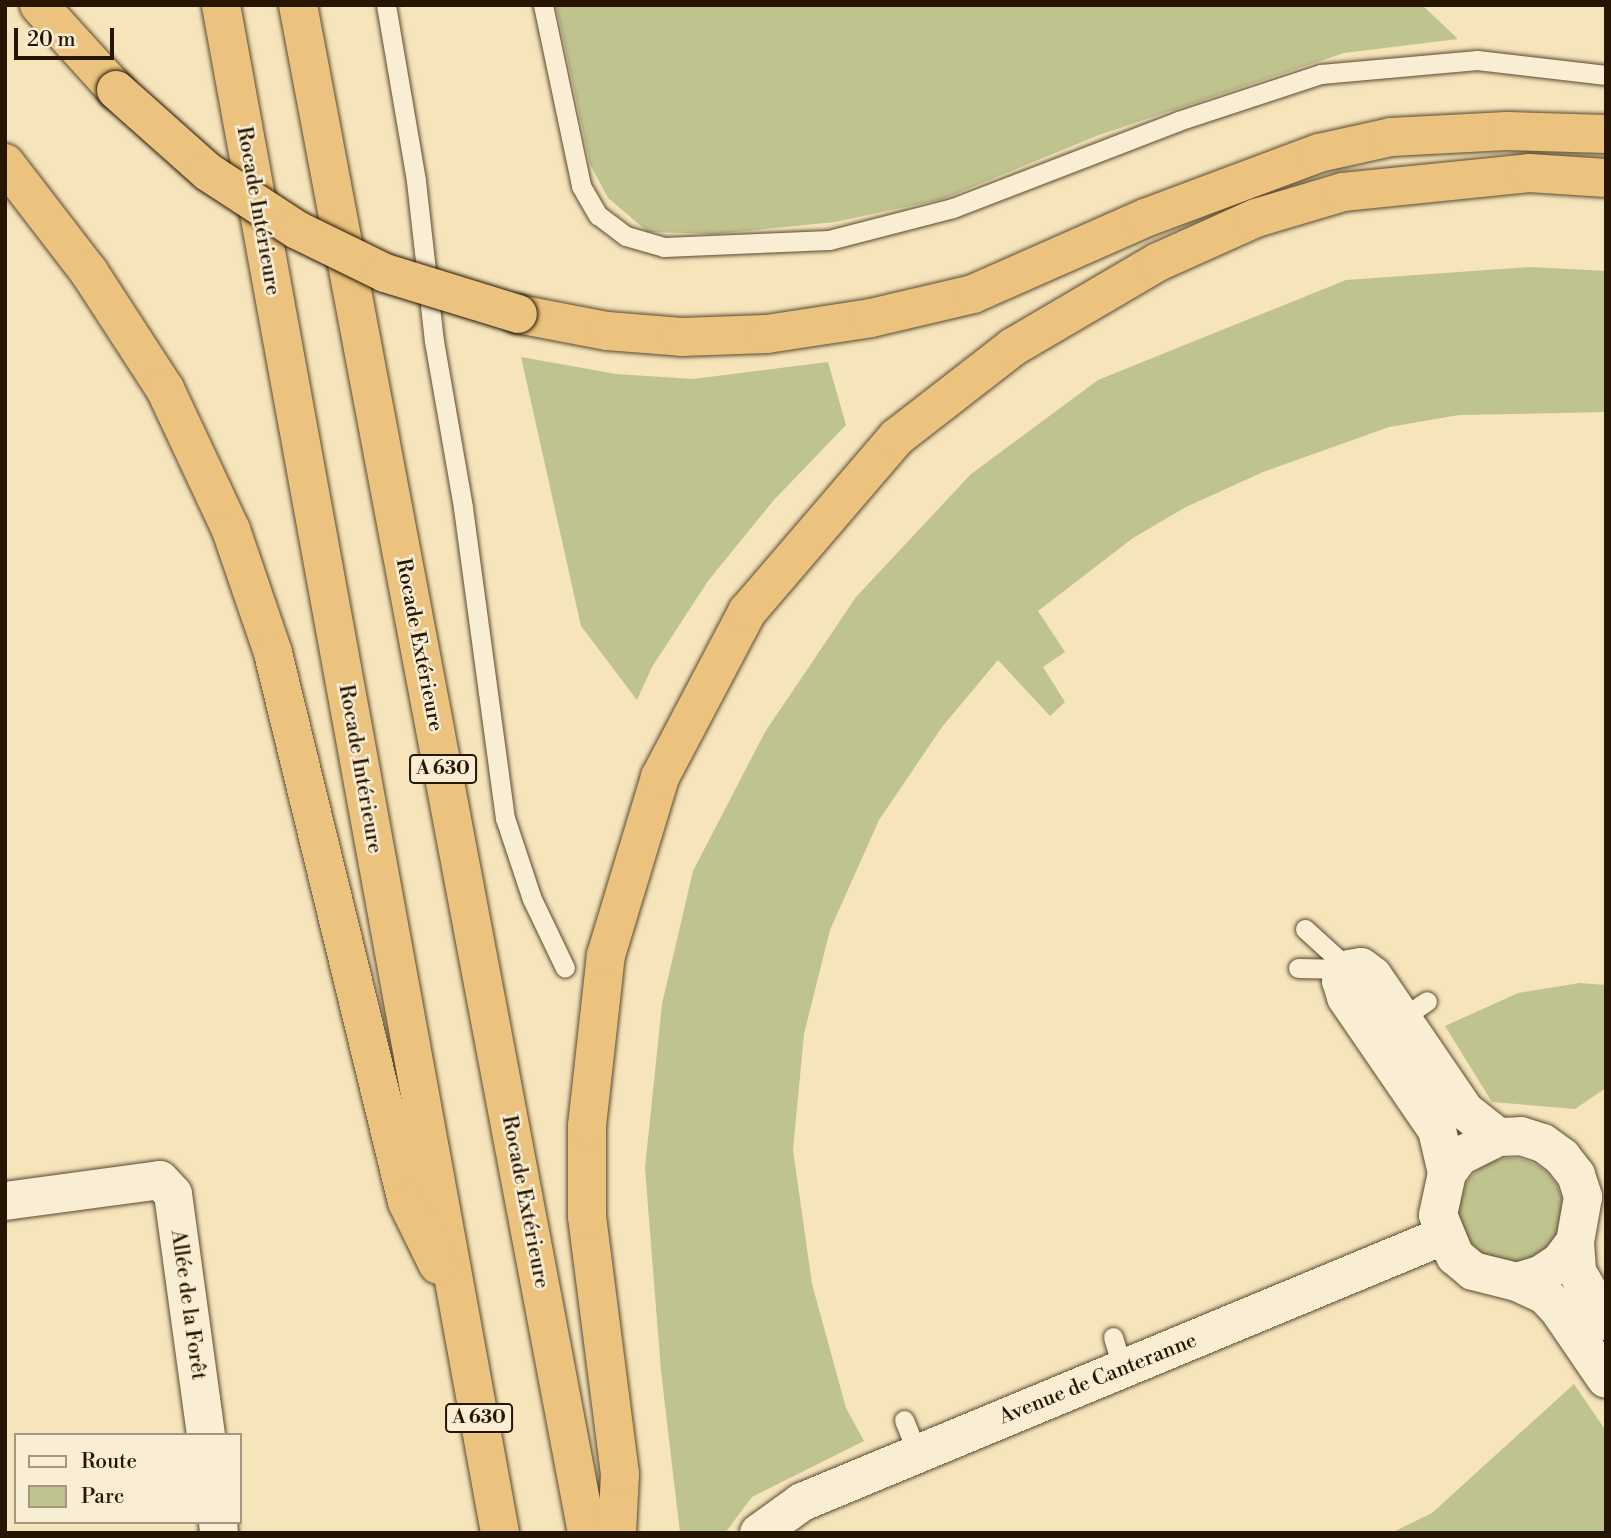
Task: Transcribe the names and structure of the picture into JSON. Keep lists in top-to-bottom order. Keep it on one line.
{"streets":{"highway":["Rocade Intérieure","Rocade Extérieure","A 630"],"street":["Allée de la Forêt","Avenue de Canteranne"]},"legend":["Route","Parc"],"scale_bar":"20 m"}
